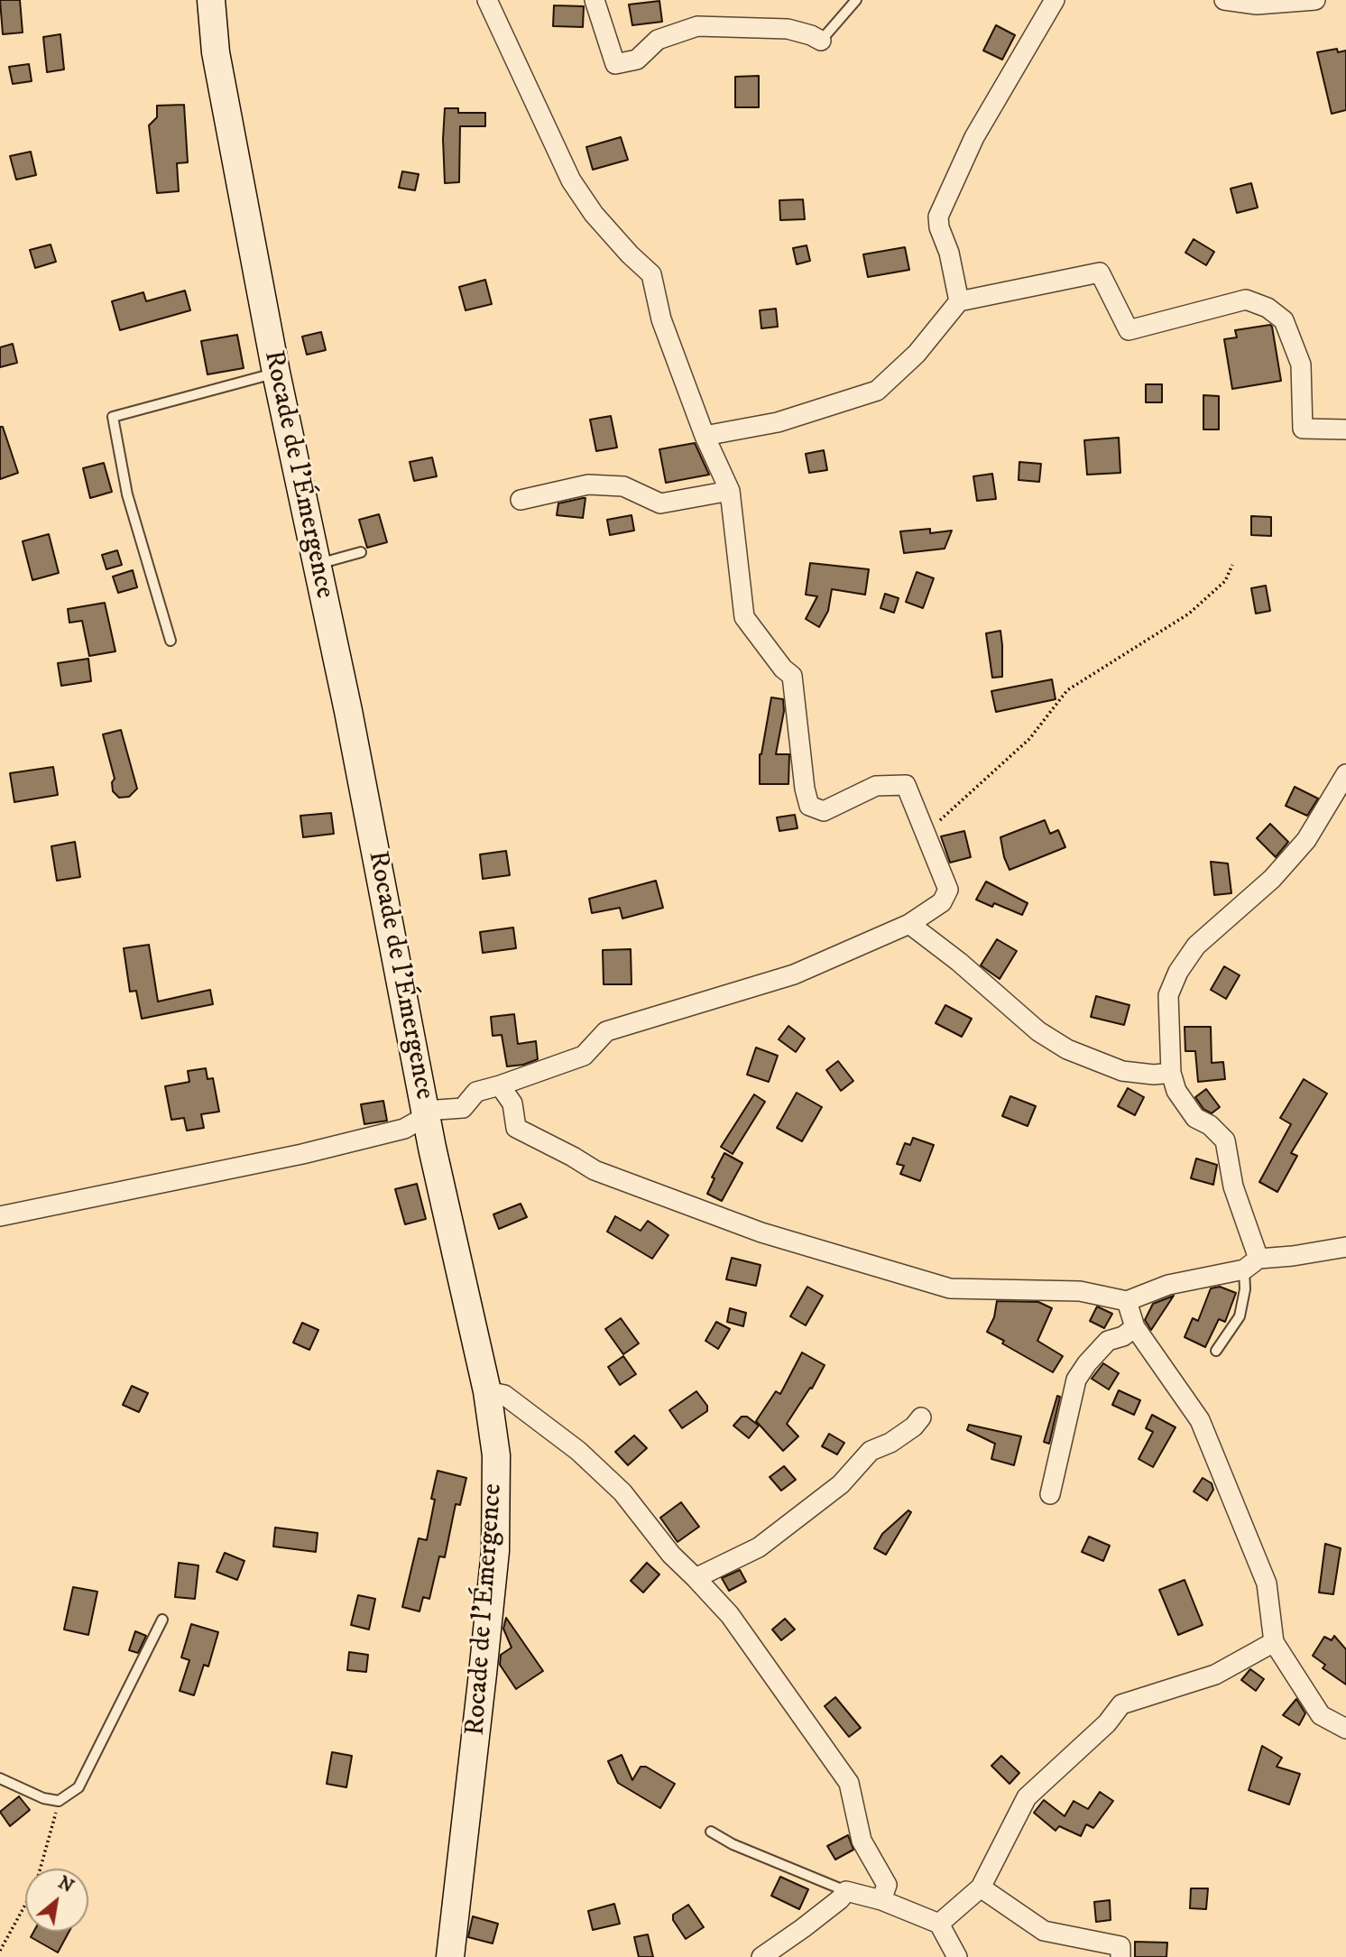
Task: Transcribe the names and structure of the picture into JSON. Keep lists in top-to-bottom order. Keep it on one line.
{"streets":{"street":["Rocade de l'Émergence"]},"north":"top right"}
